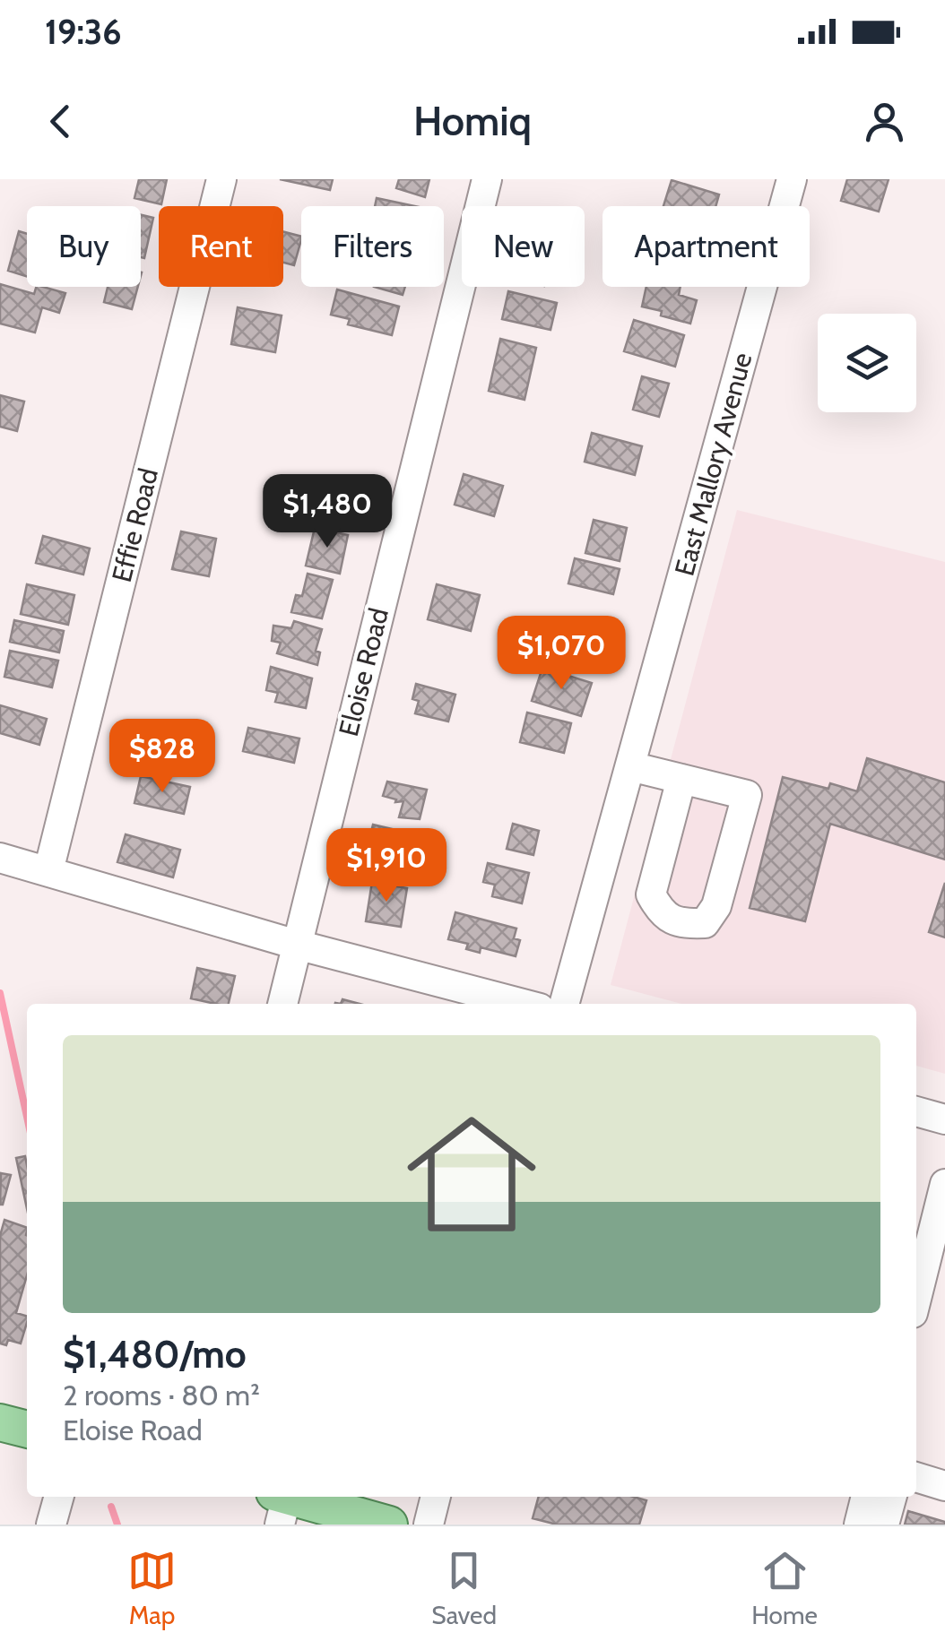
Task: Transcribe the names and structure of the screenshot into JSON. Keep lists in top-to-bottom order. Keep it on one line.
{"streets":{"street":["East Mallory Avenue","Effie Road","Eloise Road"]},"page":{"status":"19:36","header":"Homiq","chip":["Buy","Rent","Filters","New","Apartment"],"price":["$1,480","$1,070","$828","$1,910"],"list":[{"name":"$1,480/mo","note":"2 rooms · 80 m² · Eloise Road"}],"tabs":["Map","Saved","Home"]}}
